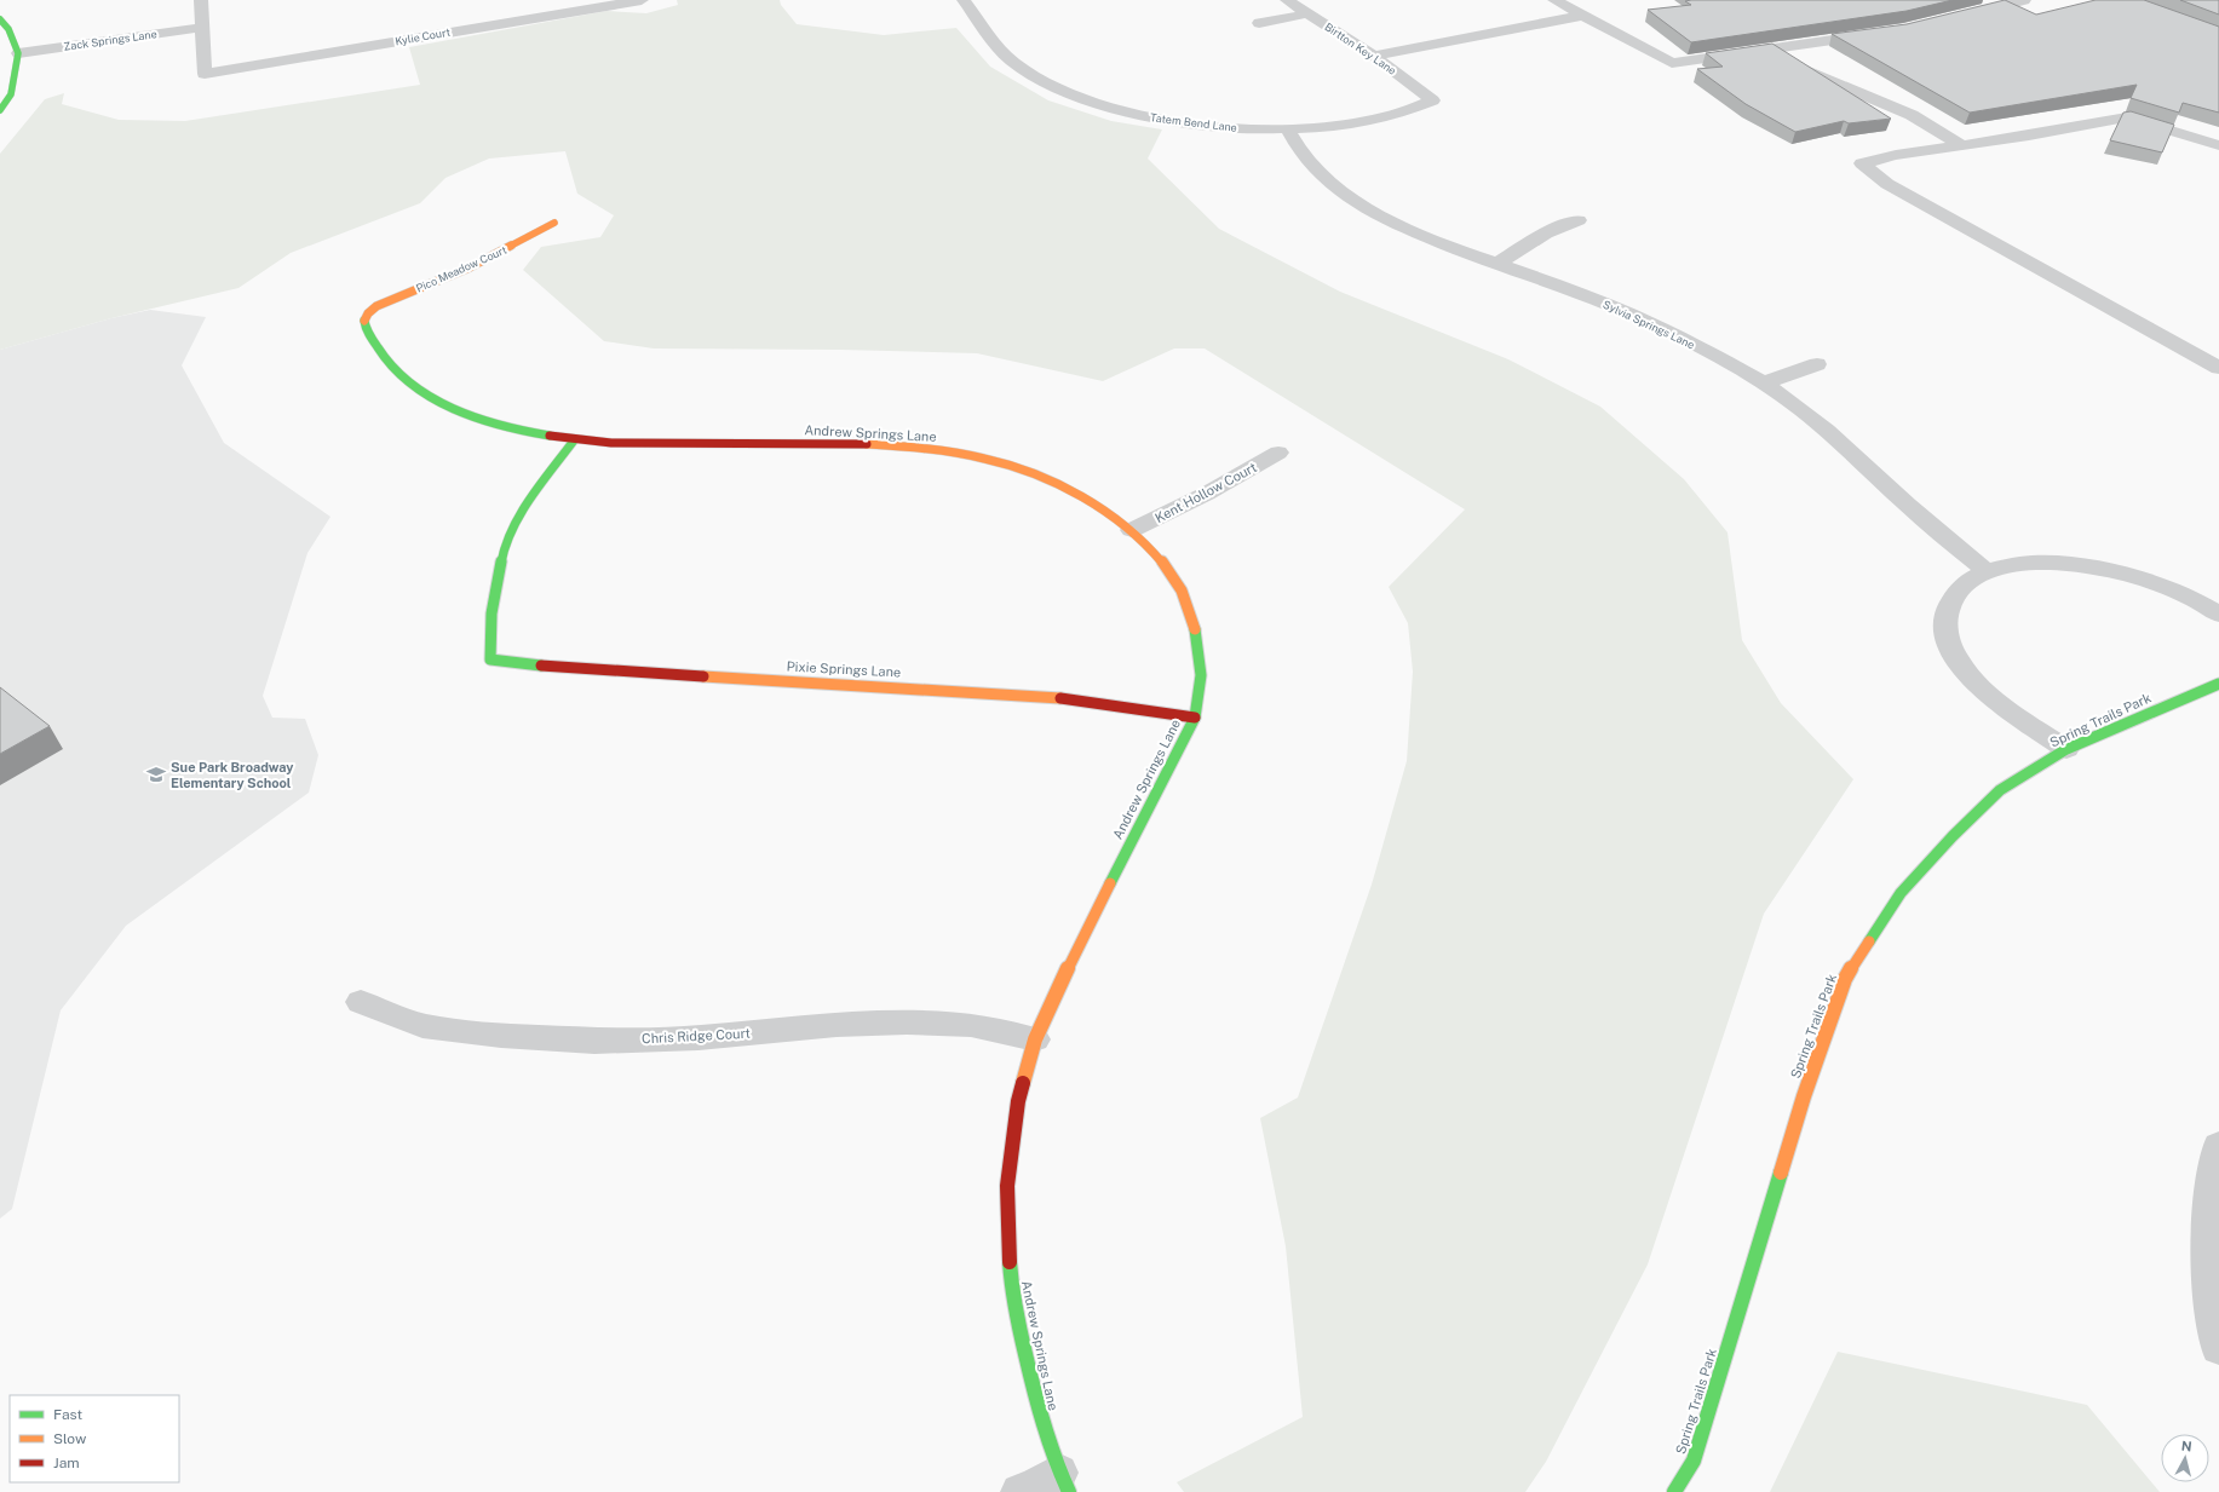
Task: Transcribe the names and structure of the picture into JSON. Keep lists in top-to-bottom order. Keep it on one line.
{"streets":{"street":["Kylie Court","Zack Springs Lane","Birtton Key Lane","Tatem Bend Lane","Pico Meadow Court","Sylvia Springs Lane","Andrew Springs Lane","Kent Hollow Court","Pixie Springs Lane","Spring Trails Park","Chris Ridge Court"]},"crossings":[["Kylie Court","Zack Springs Lane"],["Birtton Key Lane","Tatem Bend Lane"],["Tatem Bend Lane","Sylvia Springs Lane"],["Pico Meadow Court","Andrew Springs Lane"],["Andrew Springs Lane","Kent Hollow Court"],["Andrew Springs Lane","Pixie Springs Lane"],["Andrew Springs Lane","Chris Ridge Court"]],"places":{"school or university":["Sue Park Broadway Elementary School"]},"legend":["Fast","Slow","Jam"],"north":"top"}
